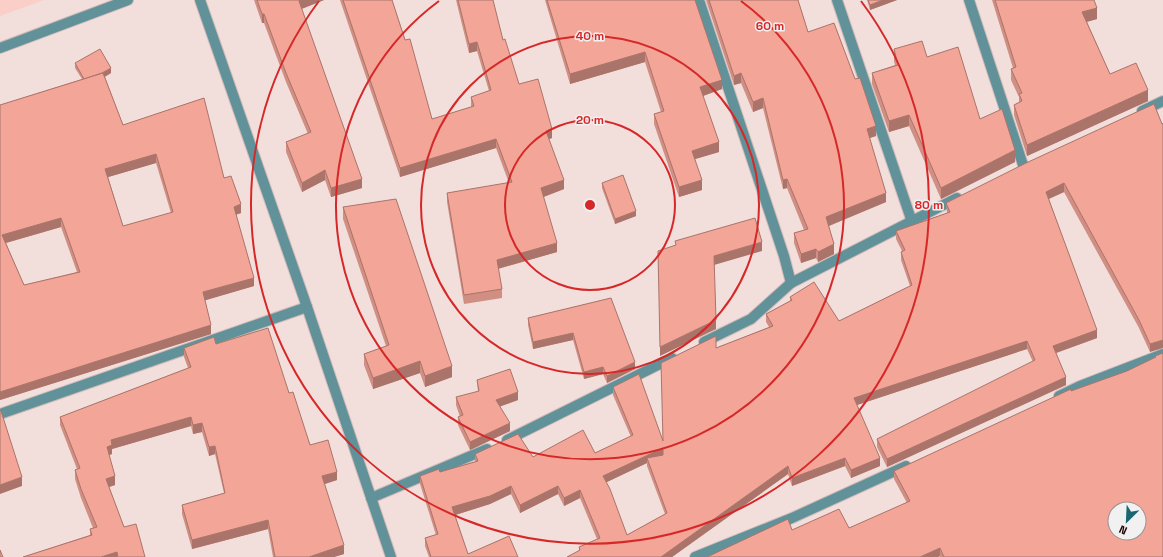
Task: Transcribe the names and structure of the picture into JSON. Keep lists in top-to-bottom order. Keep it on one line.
{"north":"bottom left","rings":["60 m","40 m","20 m","80 m"]}
